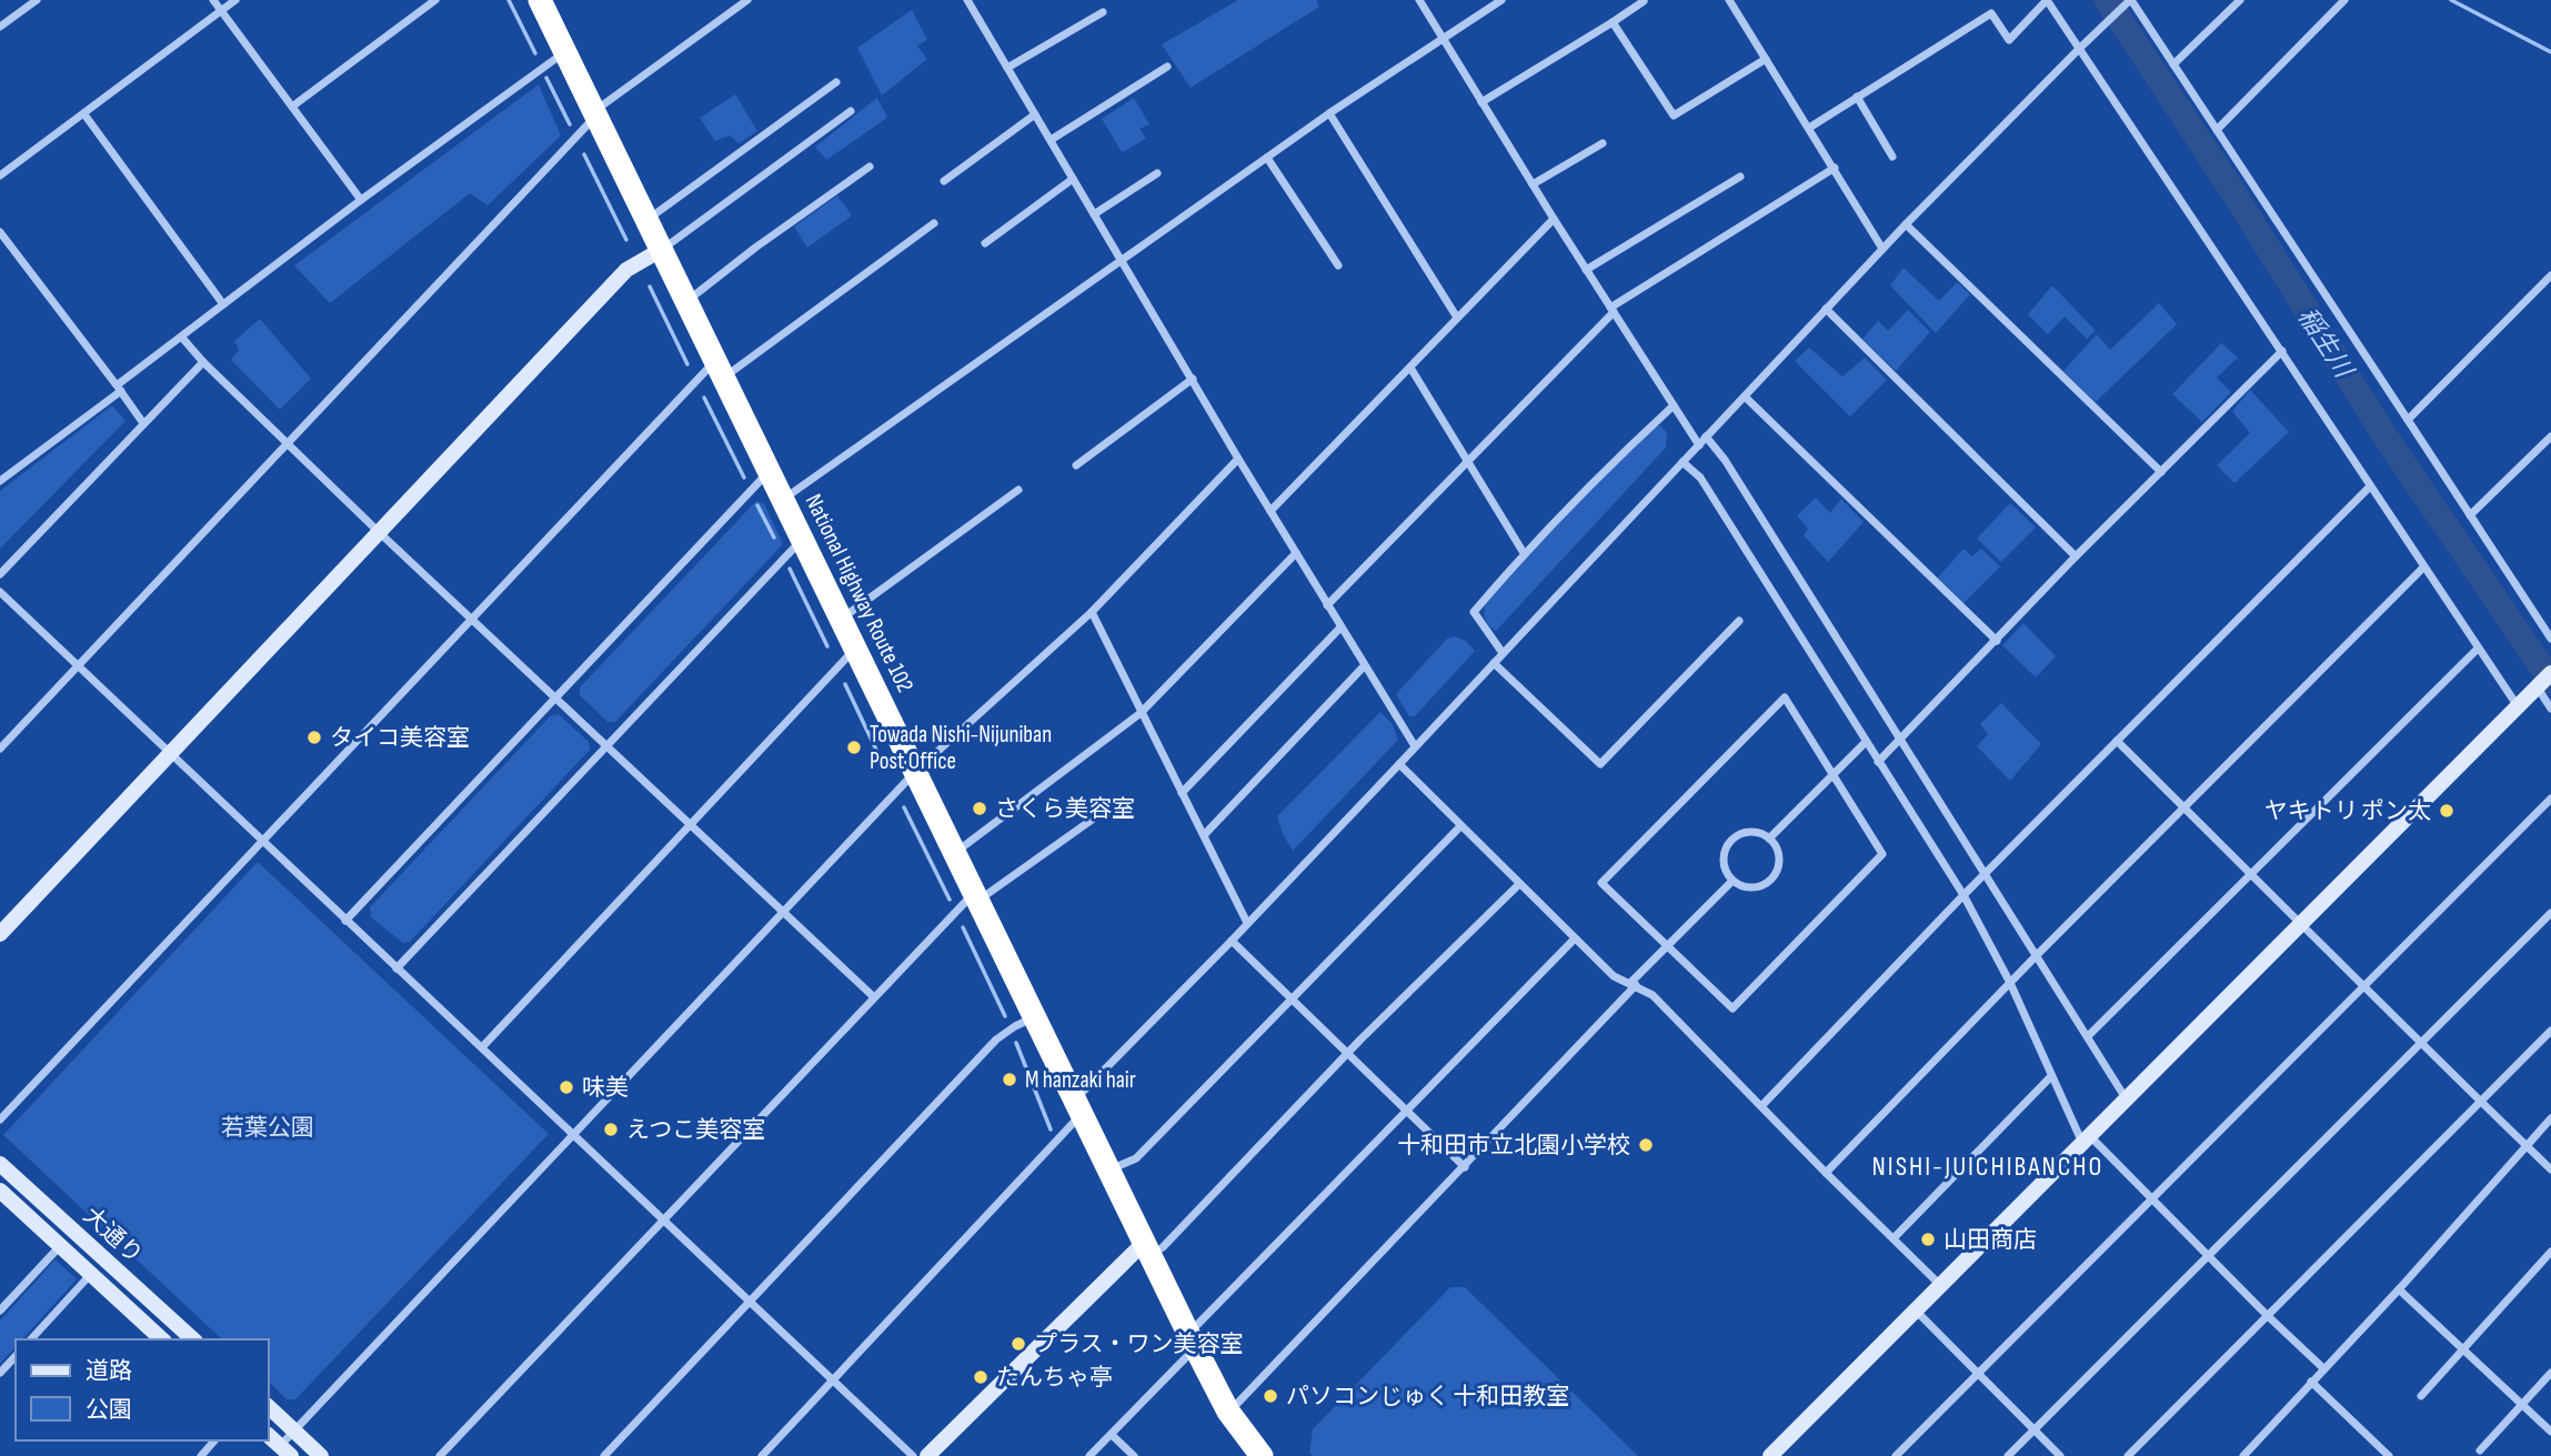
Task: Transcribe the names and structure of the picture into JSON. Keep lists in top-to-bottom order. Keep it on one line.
{"streets":{"highway":["National Highway Route 102"],"street":["大通り"]},"districts":["NISHI-JUICHIBANCHO"],"water":["稲生川"],"parks":["若葉公園"],"places":["タイコ美容室","Towada Nishi-Nijuniban Post Office","さくら美容室","ヤキトリ ポン太","M hanzaki hair","味美","えつこ美容室","十和田市立北園小学校","山田商店","プラス・ワン美容室","たんちゃ亭","パソコンじゅく 十和田教室"],"legend":["道路","公園"]}
